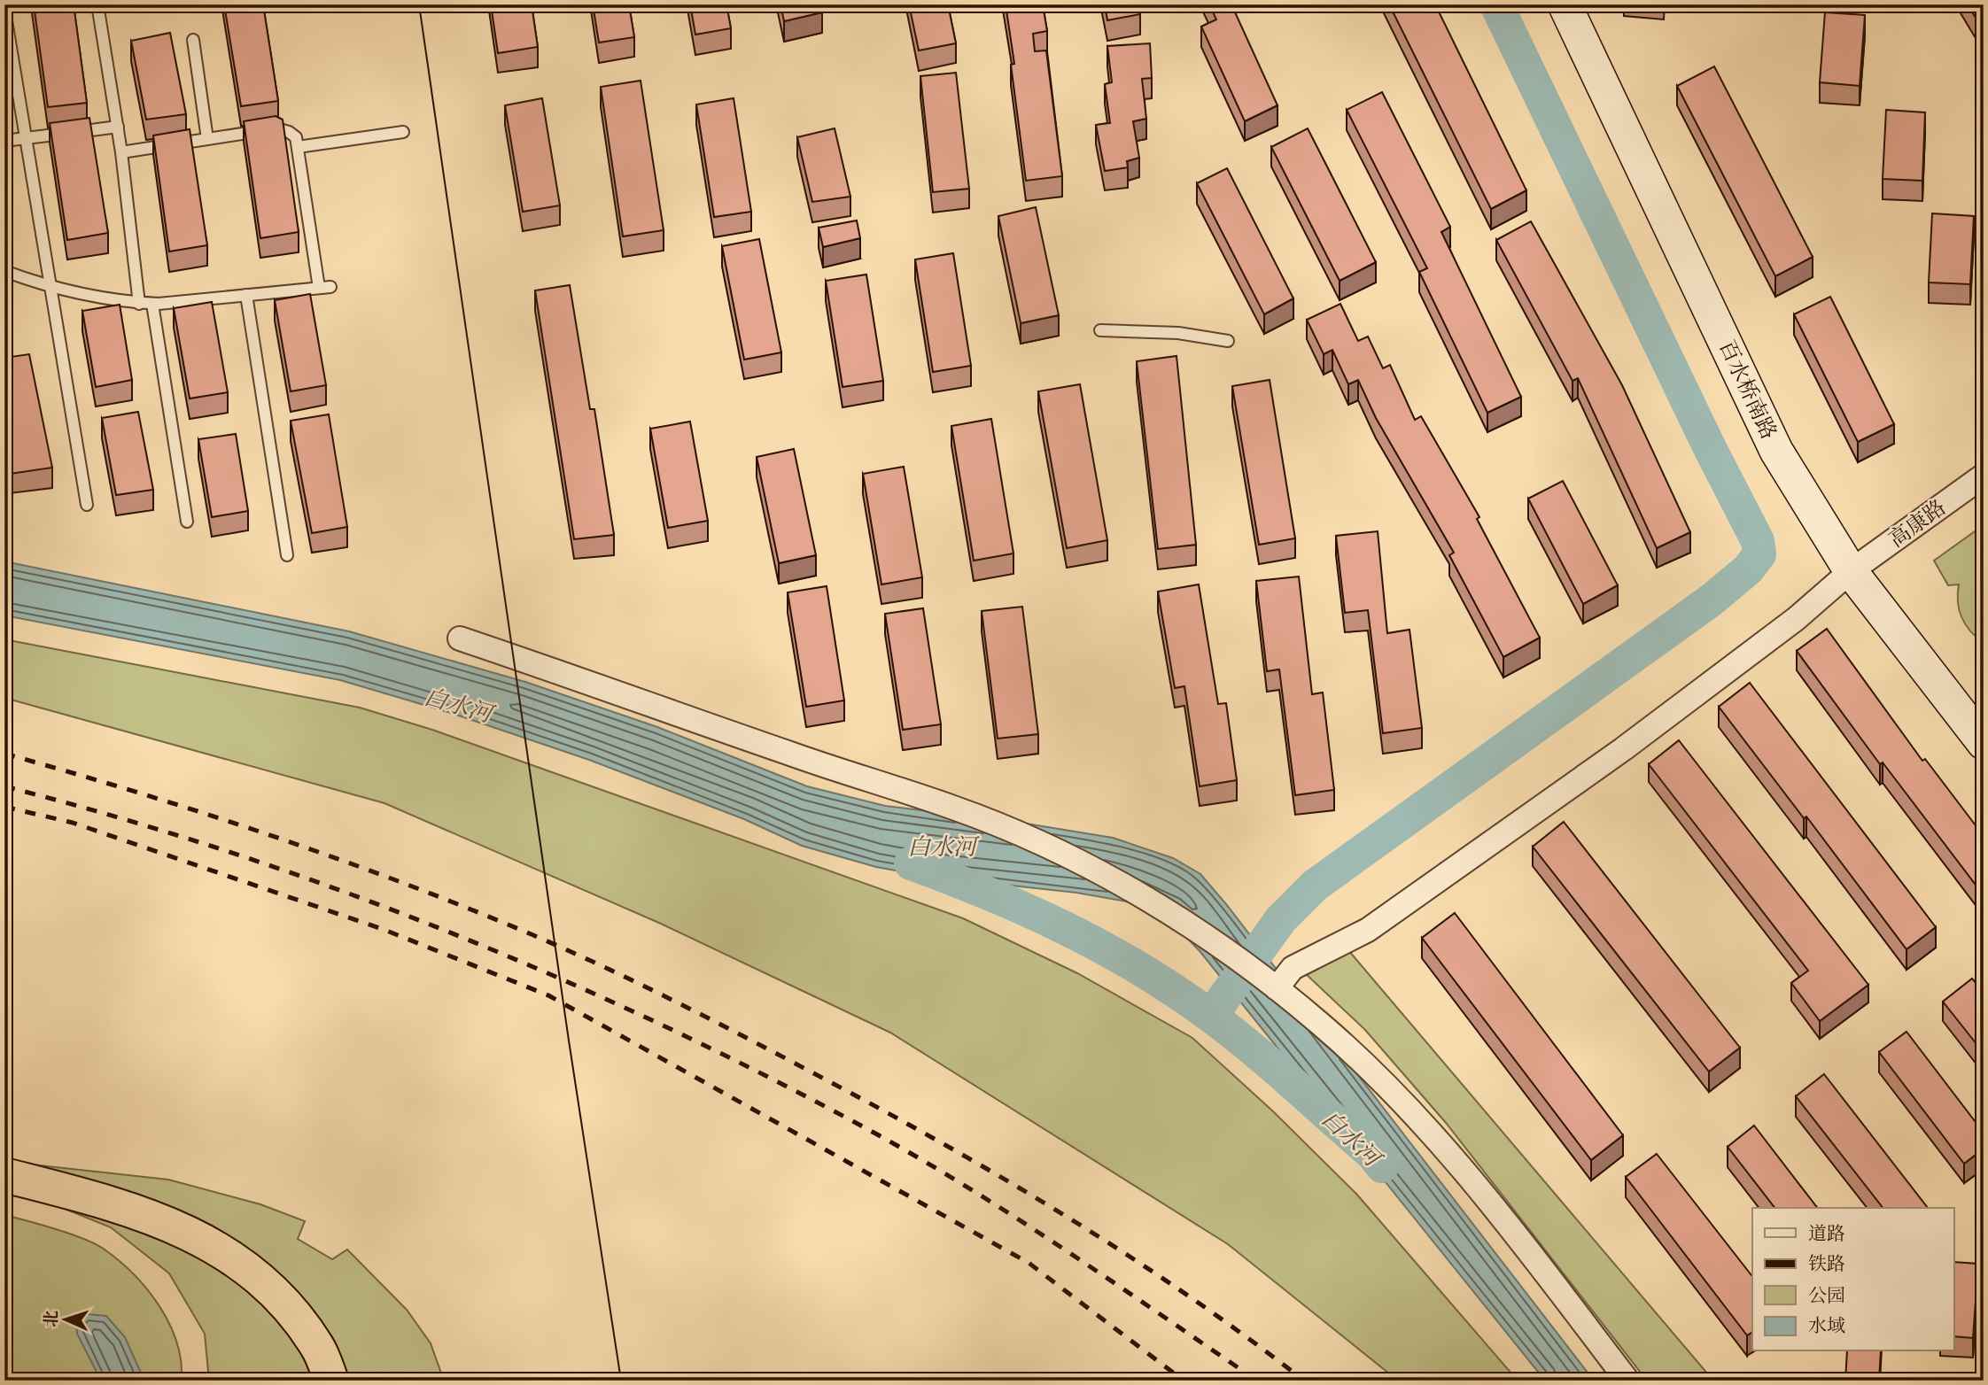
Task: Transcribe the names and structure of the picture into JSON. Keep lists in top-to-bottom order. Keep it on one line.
{"streets":{"street":["百水桥南路","高康路"]},"crossings":[["百水桥南路","高康路"]],"water":["白水河"],"legend":["道路","铁路","公园","水域"],"north":"left"}
